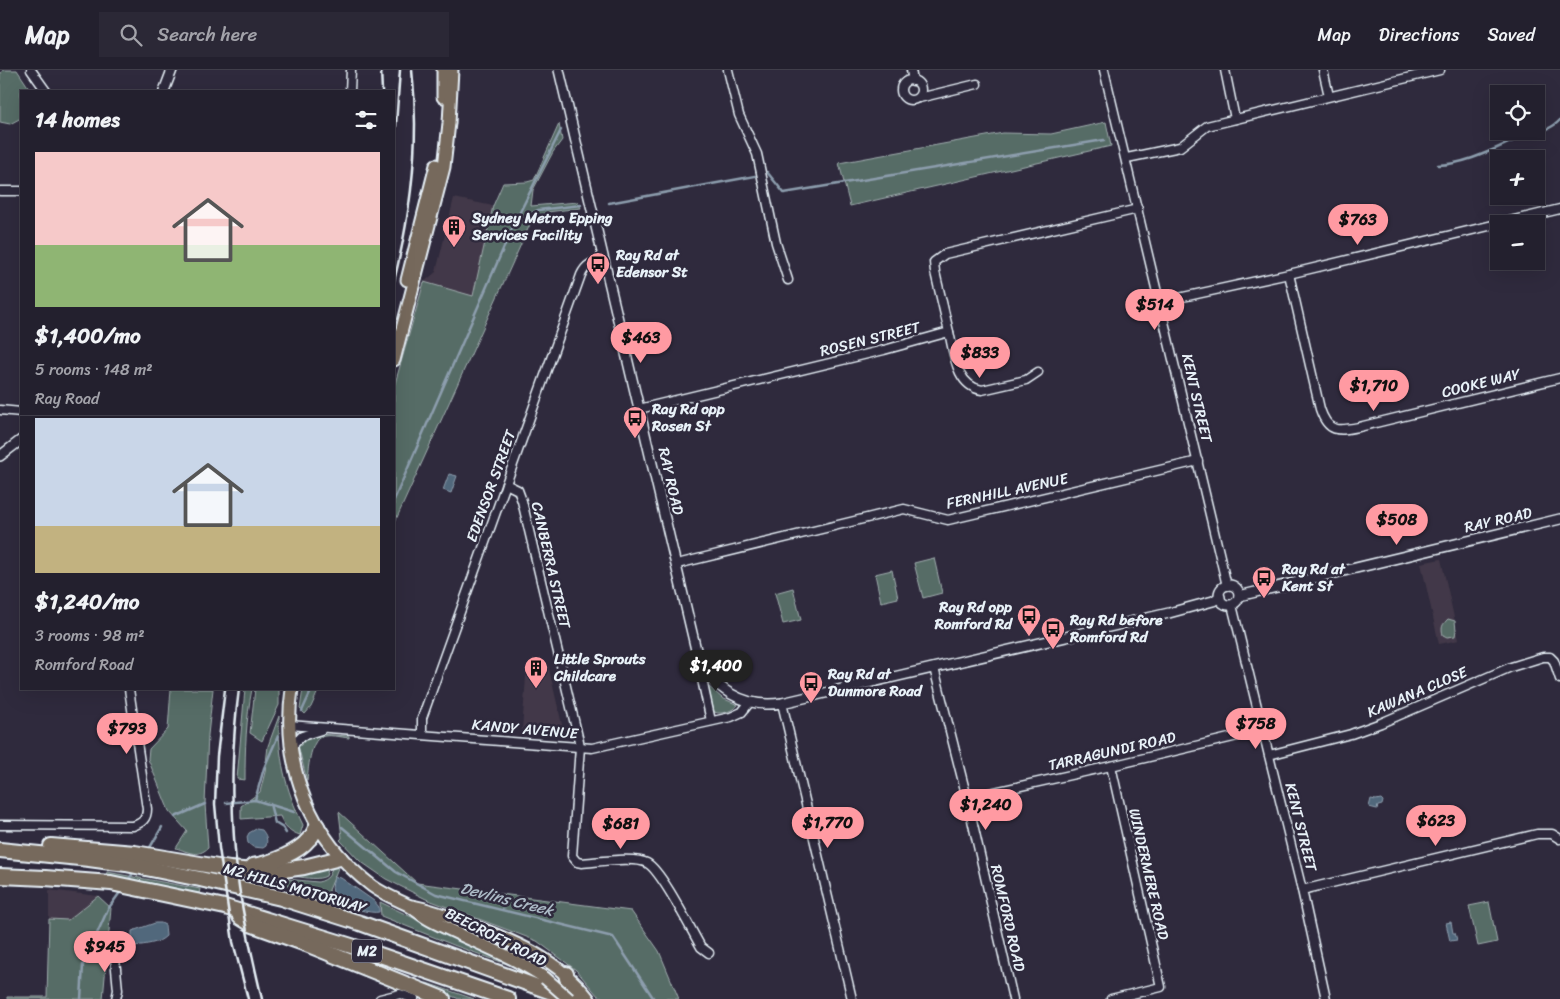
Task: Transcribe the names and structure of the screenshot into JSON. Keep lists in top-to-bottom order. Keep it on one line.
{"streets":{"highway":["M2 HILLS MOTORWAY","M2"],"main road":["BEECROFT ROAD"],"street":["ROSEN STREET","COOKE WAY","KENT STREET","RAY ROAD","EDENSOR STREET","FERNHILL AVENUE","CANBERRA STREET","KAWANA CLOSE","KANDY AVENUE","TARRAGUNDI ROAD","WINDERMERE ROAD","ROMFORD ROAD"]},"crossings":[["ROSEN STREET","RAY ROAD"],["KENT STREET","RAY ROAD"],["KENT STREET","FERNHILL AVENUE"],["KENT STREET","KAWANA CLOSE"],["KENT STREET","TARRAGUNDI ROAD"],["RAY ROAD","EDENSOR STREET"],["RAY ROAD","FERNHILL AVENUE"],["RAY ROAD","KANDY AVENUE"],["RAY ROAD","ROMFORD ROAD"],["EDENSOR STREET","CANBERRA STREET"],["EDENSOR STREET","KANDY AVENUE"],["CANBERRA STREET","KANDY AVENUE"],["KANDY AVENUE","BEECROFT ROAD"],["TARRAGUNDI ROAD","WINDERMERE ROAD"],["TARRAGUNDI ROAD","ROMFORD ROAD"],["M2 HILLS MOTORWAY","BEECROFT ROAD"]],"water":["Devlins Creek"],"places":{"building":["Sydney Metro Epping Services Facility","Little Sprouts Childcare"],"bus stop":["Ray Rd at Edensor St","Ray Rd opp Rosen St","Ray Rd at Kent St","Ray Rd opp Romford Rd","Ray Rd before Romford Rd","Ray Rd at Dunmore Road"]},"page":{"header":"Map","search":"Search here","nav":["Map","Directions","Saved"],"map_buttons":["+","−"],"heading":"14 homes","list":[{"name":"$1,400/mo","note":"5 rooms · 148 m² · Ray Road"},{"name":"$1,240/mo","note":"3 rooms · 98 m² · Romford Road"}],"price":["$763","$514","$463","$833","$1,710","$508","$1,400","$758","$793","$1,240","$623","$1,770","$681","$945"]}}
